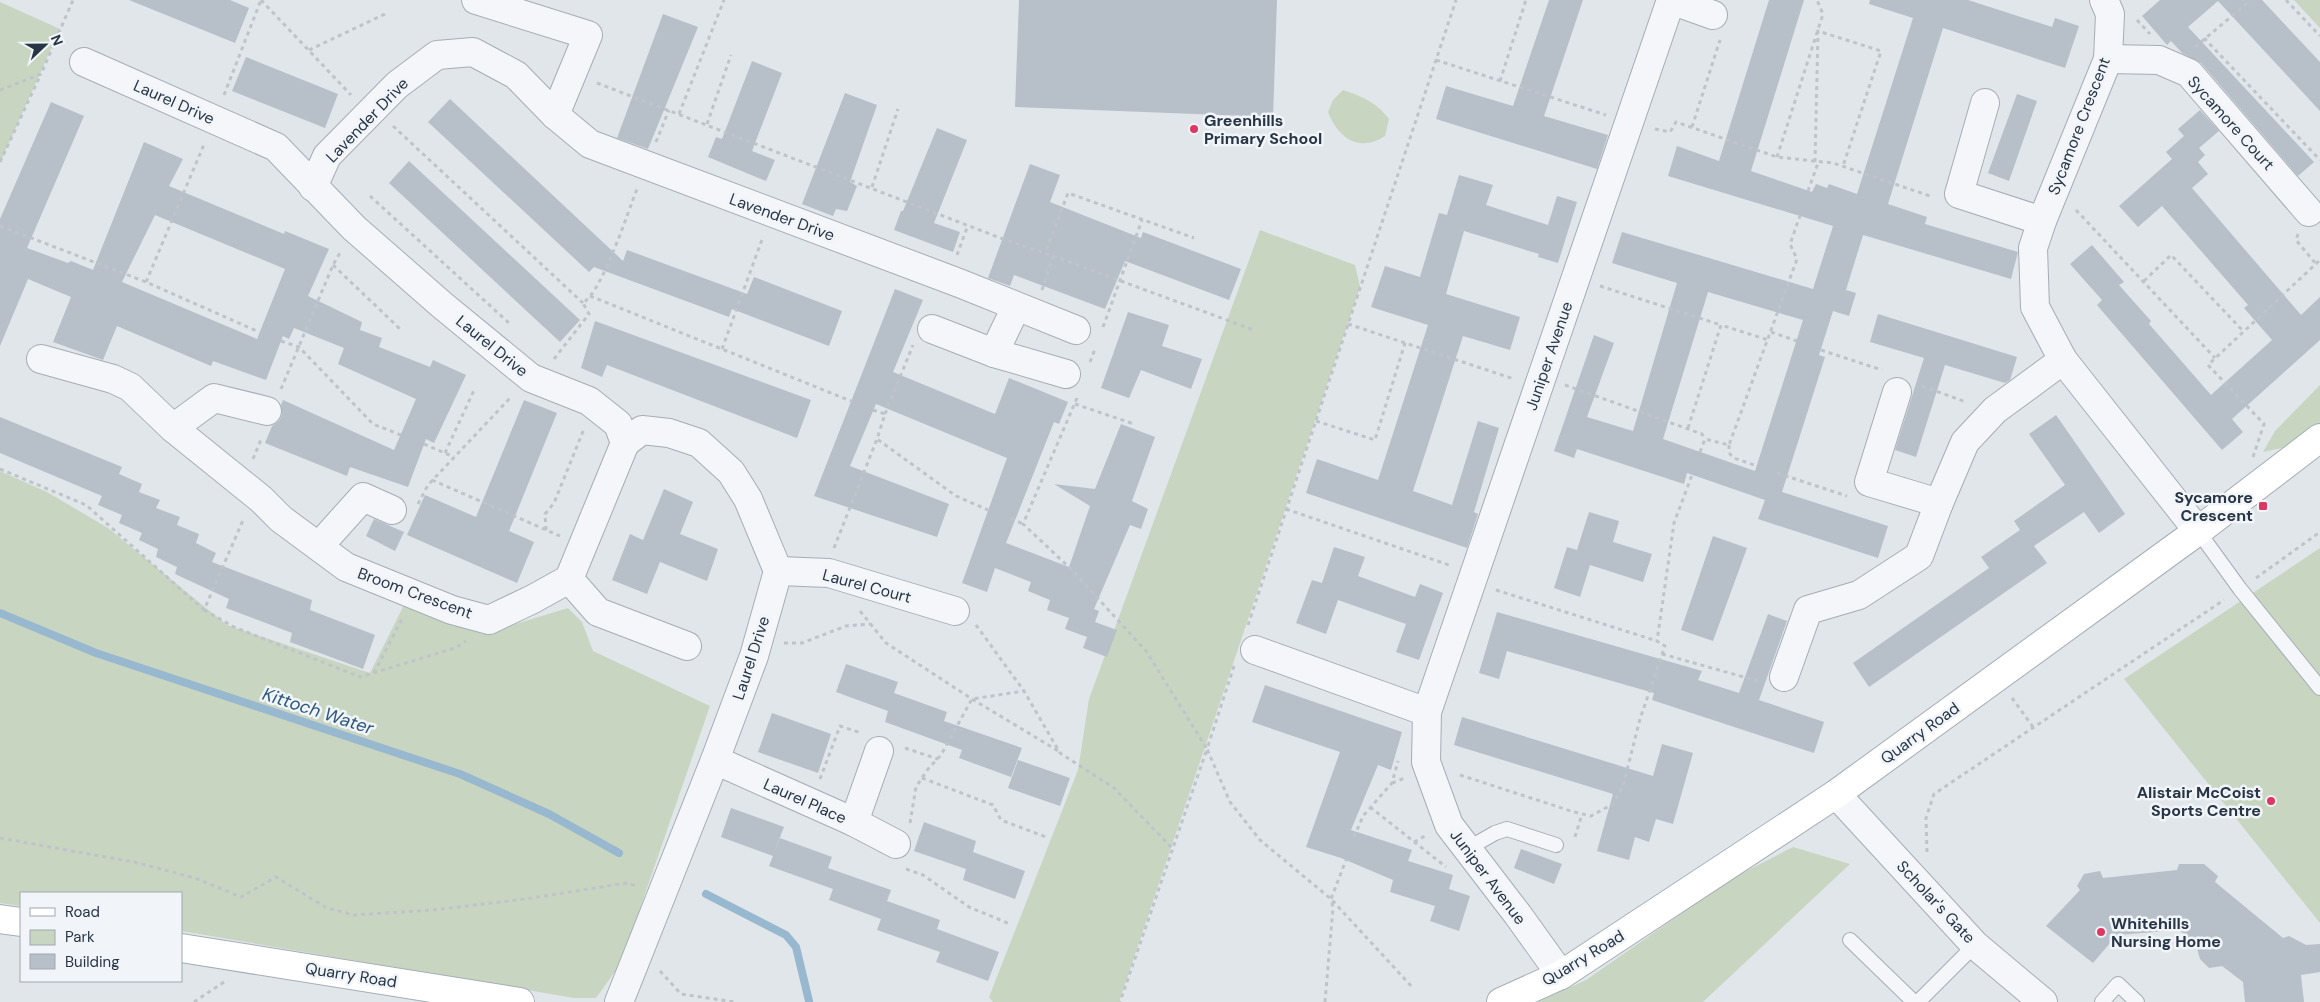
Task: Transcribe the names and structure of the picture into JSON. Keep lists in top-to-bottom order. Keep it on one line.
{"streets":{"street":["Laurel Drive","Lavender Drive","Sycamore Court","Sycamore Crescent","Juniper Avenue","Laurel Court","Broom Crescent","Quarry Road","Laurel Place","Scholar's Gate"]},"crossings":[["Laurel Drive","Lavender Drive"],["Laurel Drive","Laurel Court"],["Laurel Drive","Laurel Place"],["Sycamore Court","Sycamore Crescent"],["Sycamore Crescent","Quarry Road"],["Juniper Avenue","Quarry Road"],["Quarry Road","Scholar's Gate"]],"water":["Kittoch Water"],"places":{"other":["Greenhills Primary School","Alistair McCoist Sports Centre","Whitehills Nursing Home"],"transit":["Sycamore Crescent"]},"legend":["Road","Park","Building"],"north":"right"}
